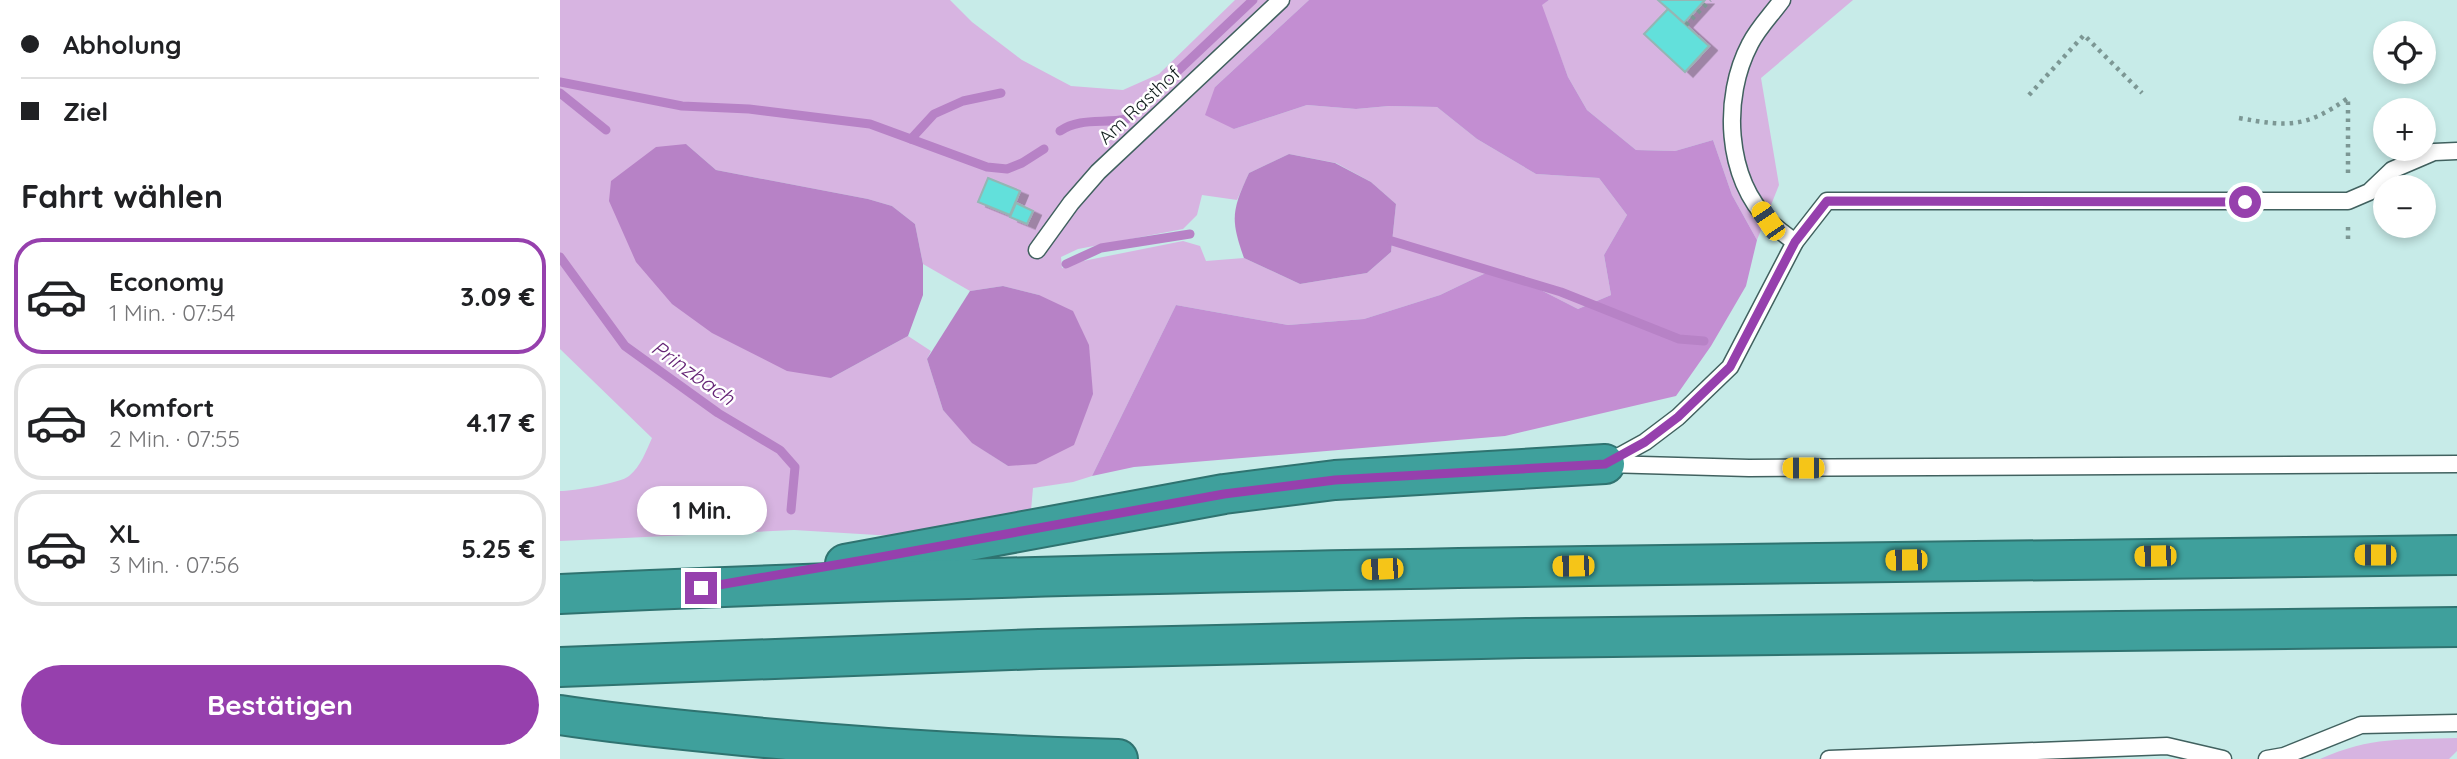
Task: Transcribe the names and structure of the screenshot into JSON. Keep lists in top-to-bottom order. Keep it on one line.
{"streets":{"lane":["Am Rasthof"]},"water":["Prinzbach"],"page":{"banner":["Abholung","Ziel"],"map_buttons":["+","−"],"heading":"Fahrt wählen","list":[{"name":"Economy","note":"1 Min. · 07:54","value":"3.09 €"},{"name":"Komfort","note":"2 Min. · 07:55","value":"4.17 €"},{"name":"XL","note":"3 Min. · 07:56","value":"5.25 €"}],"bubble":"1 Min.","buttons":"Bestätigen"}}
